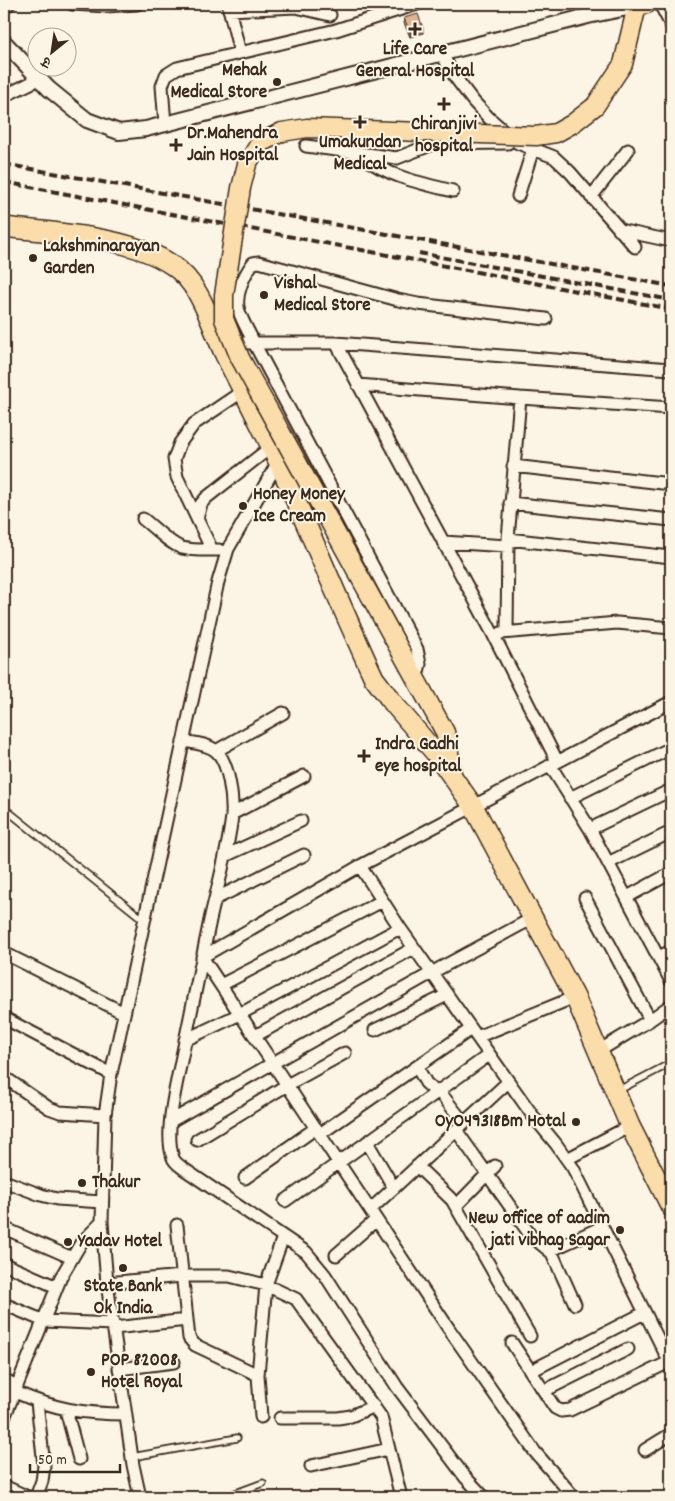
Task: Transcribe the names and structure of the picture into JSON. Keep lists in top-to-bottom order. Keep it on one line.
{"places":{"health":["Life Care General Hospital","Chiranjivi hospital","Umakundan Medical","Dr.Mahendra Jain Hospital","Indra Gadhi eye hospital"],"other":["Mehak Medical Store","Lakshminarayan Garden","Vishal Medical Store","Honey Money Ice Cream","OyO49318Bm Hotal","Thakur","New office of aadim jati vibhag Sagar","Yadav Hotel","State Bank Ok India","POP 82008 Hotel Royal"]},"scale_bar":"50 m","north":"bottom left"}
